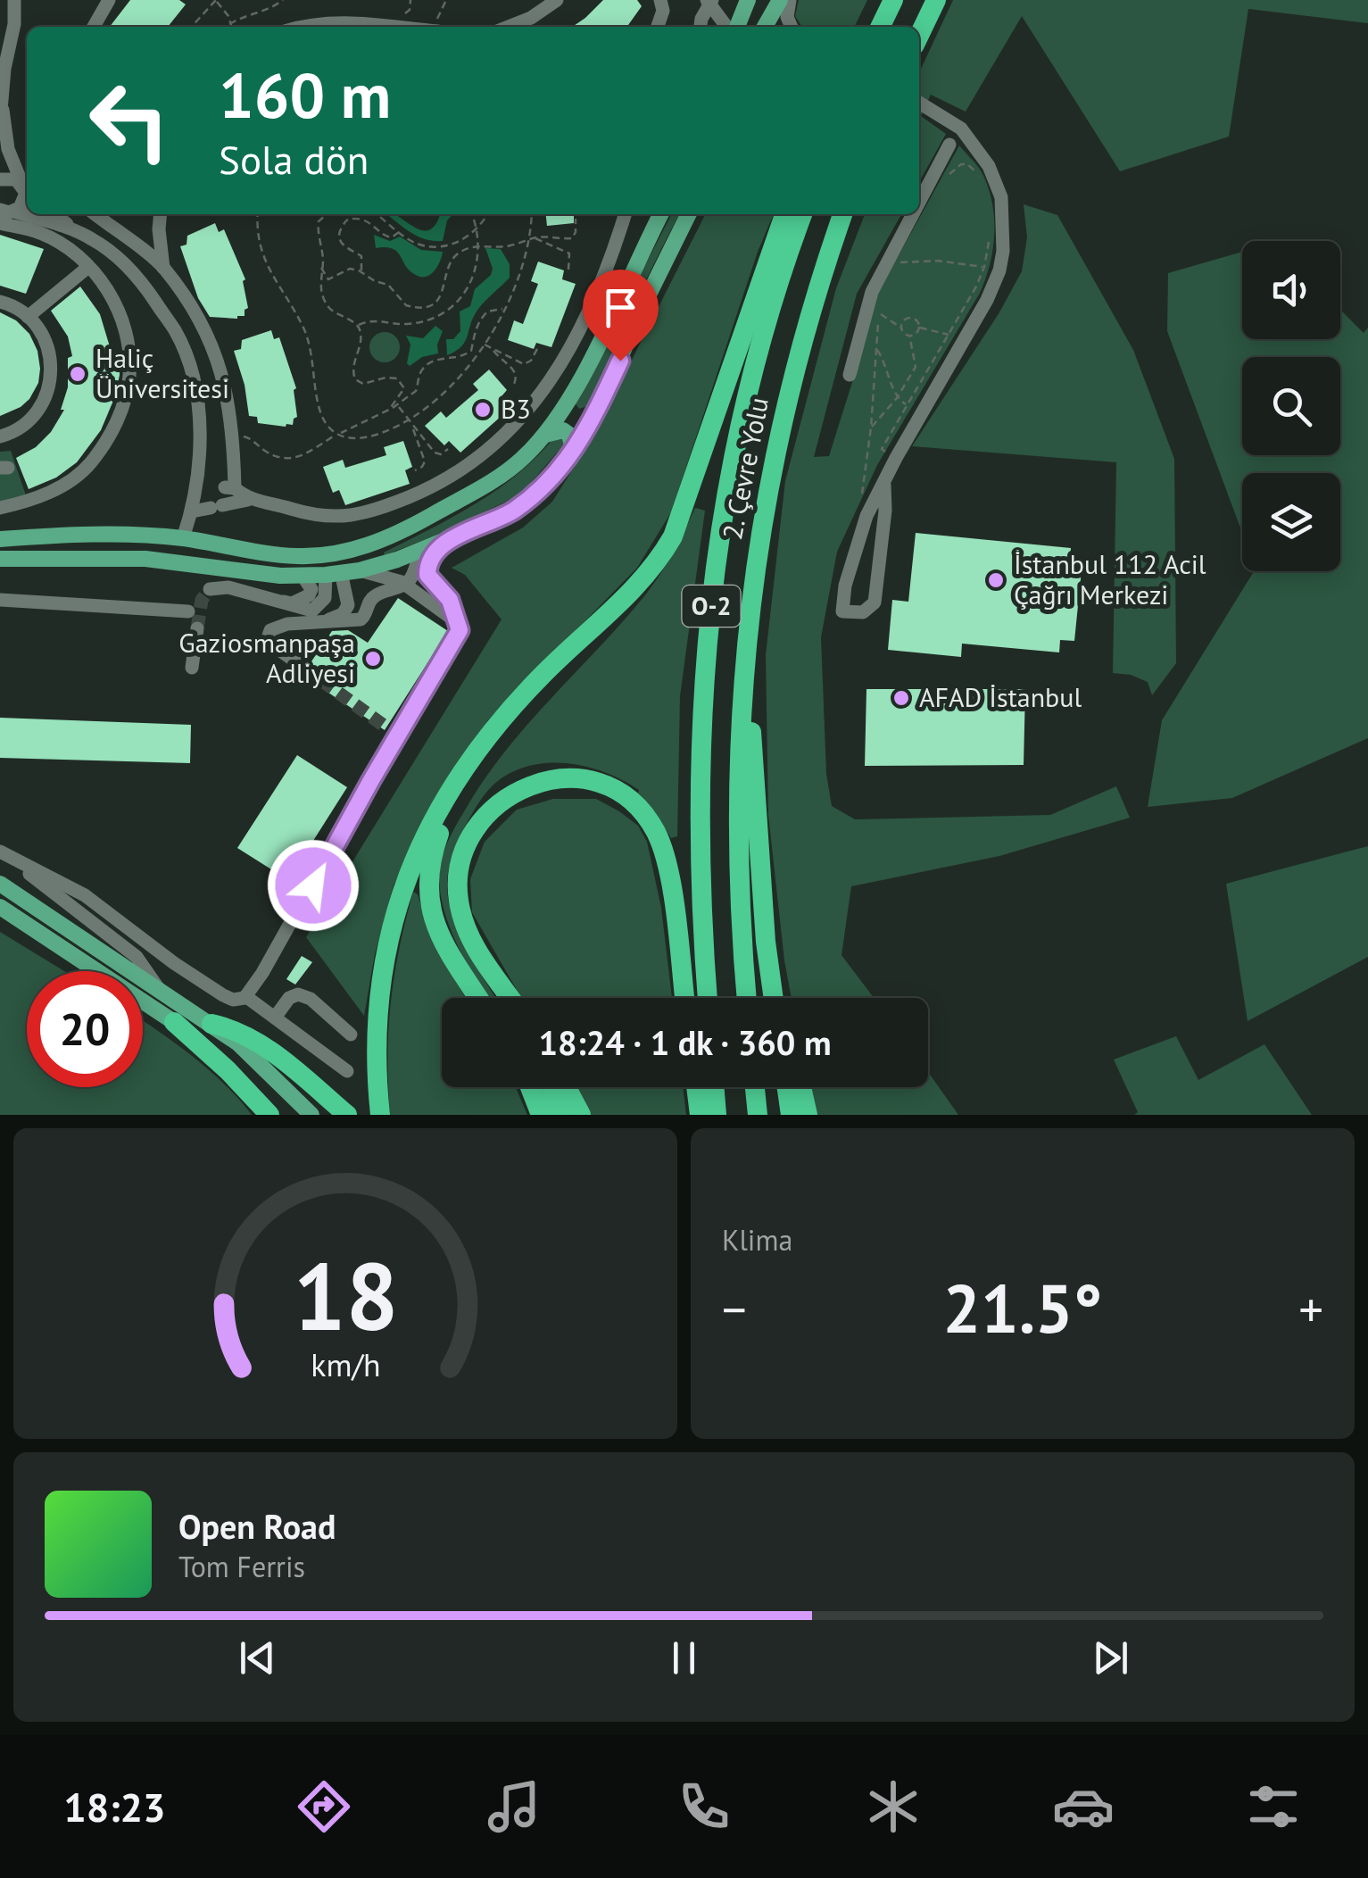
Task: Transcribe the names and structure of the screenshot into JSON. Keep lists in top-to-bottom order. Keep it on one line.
{"streets":{"highway":["2. Çevre Yolu","O-2"]},"places":["Haliç Üniversitesi","B3","İstanbul 112 Acil Çağrı Merkezi","Gaziosmanpaşa Adliyesi","AFAD İstanbul"],"page":{"turn":["160 m","Sola dön"],"limit":"20","trip":"18:24 · 1 dk · 360 m","tile":"Klima","heat":["−","21.5°","+"],"song":["Open Road","Tom Ferris"],"tabs":"18:23","gauge":["18","km/h"]}}
